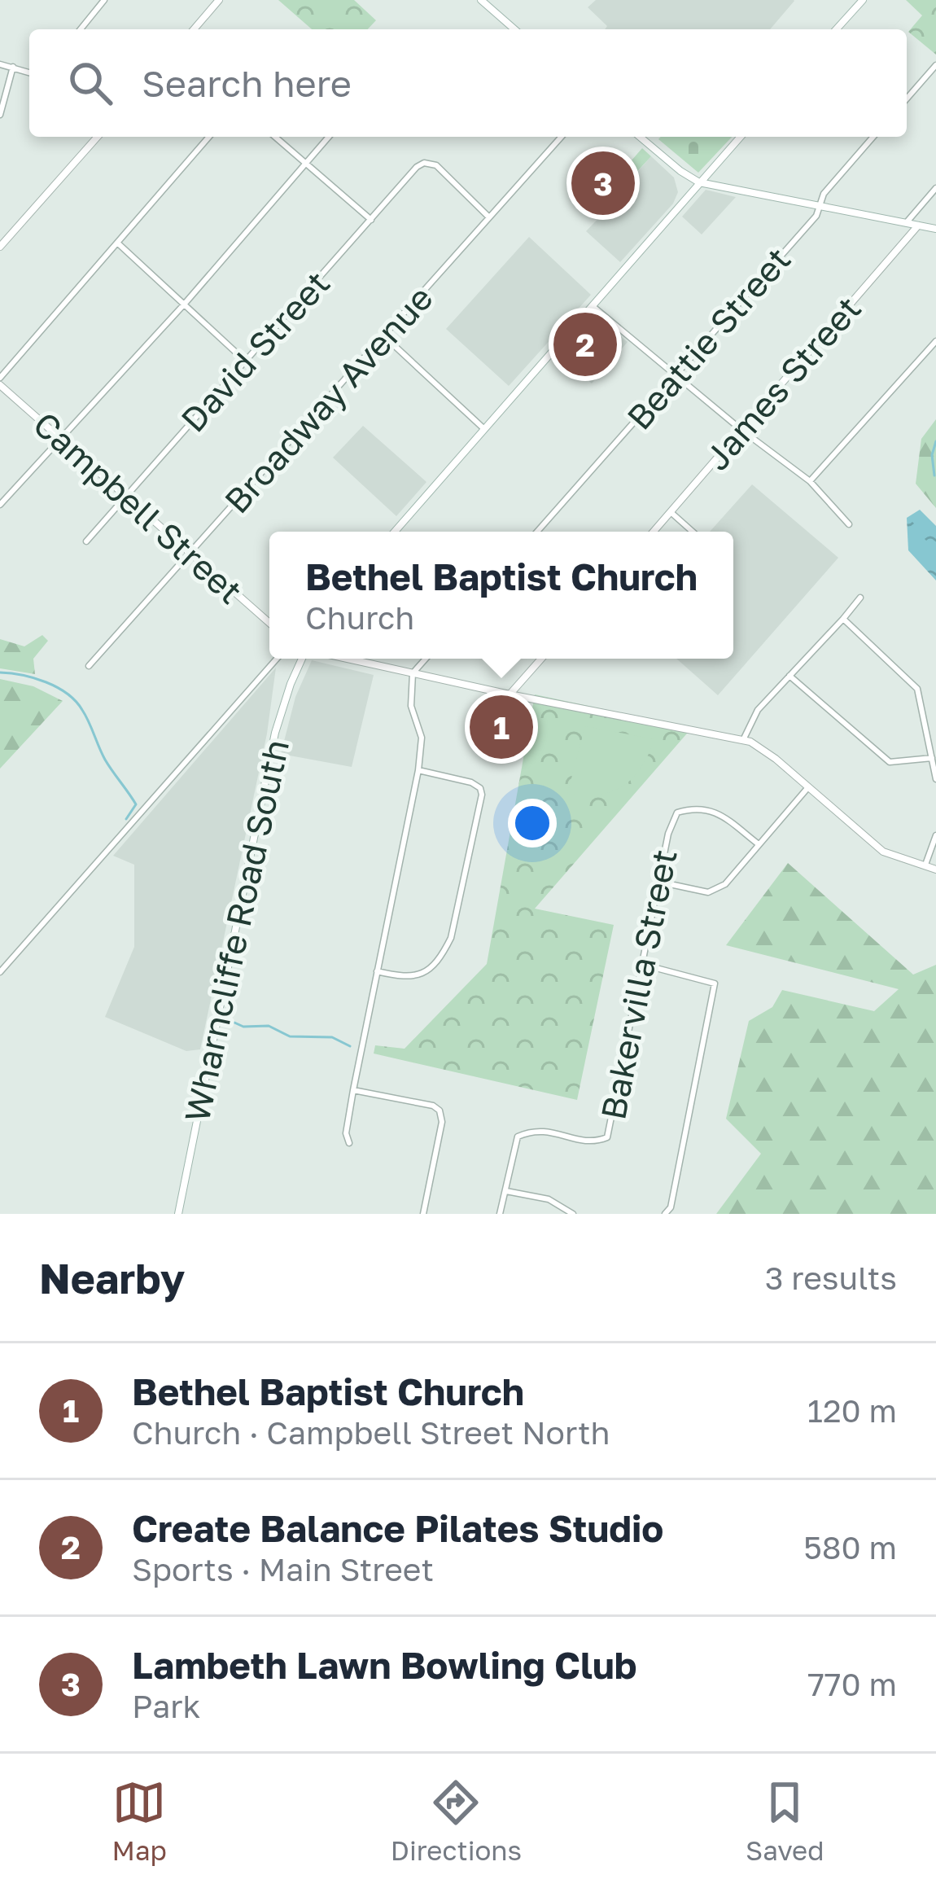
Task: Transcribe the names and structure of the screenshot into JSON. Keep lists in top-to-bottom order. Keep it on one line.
{"streets":{"street":["Beattie Street","David Street","James Street","Broadway Avenue","Campbell Street","Wharncliffe Road South","Bakervilla Street"]},"crossings":[["David Street","Broadway Avenue"],["David Street","Campbell Street"],["Broadway Avenue","Campbell Street"]],"page":{"search":"Search here","pins":["3","2","1"],"popup":["Bethel Baptist Church","Church"],"heading":["Nearby","3 results"],"list":[{"mark":"1","name":"Bethel Baptist Church","note":"Church · Campbell Street North","value":"120 m"},{"mark":"2","name":"Create Balance Pilates Studio","note":"Sports · Main Street","value":"580 m"},{"mark":"3","name":"Lambeth Lawn Bowling Club","note":"Park","value":"770 m"}],"nav":["Map","Directions","Saved"]}}
